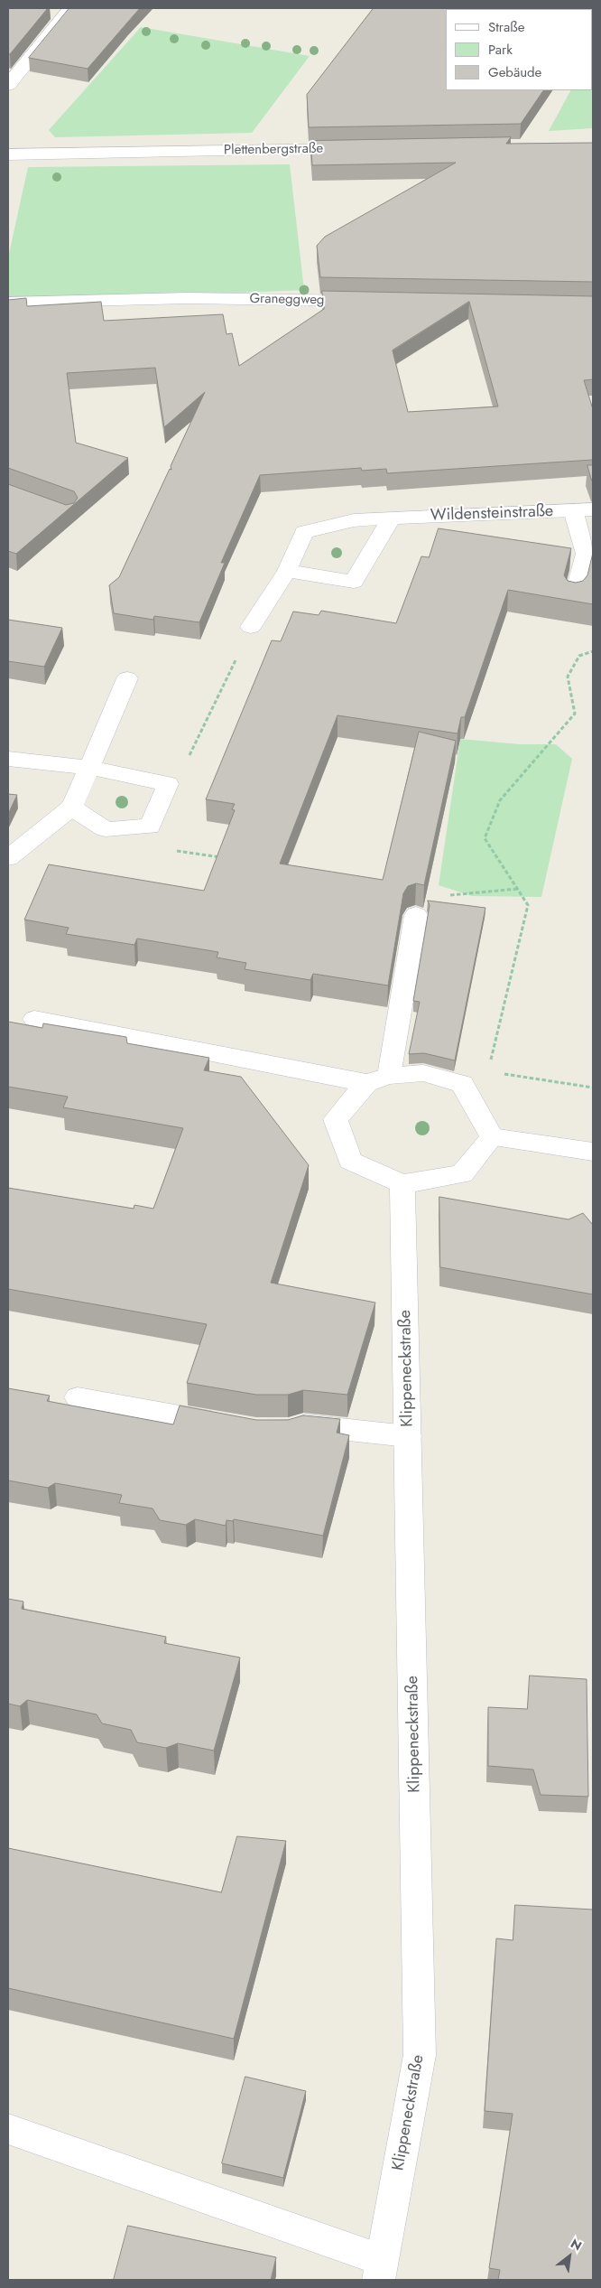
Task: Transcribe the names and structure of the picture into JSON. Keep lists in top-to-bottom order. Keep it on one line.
{"streets":{"street":["Plettenbergstraße","Graneggweg","Wildensteinstraße","Klippeneckstraße"]},"legend":["Straße","Park","Gebäude"],"north":"top right"}
